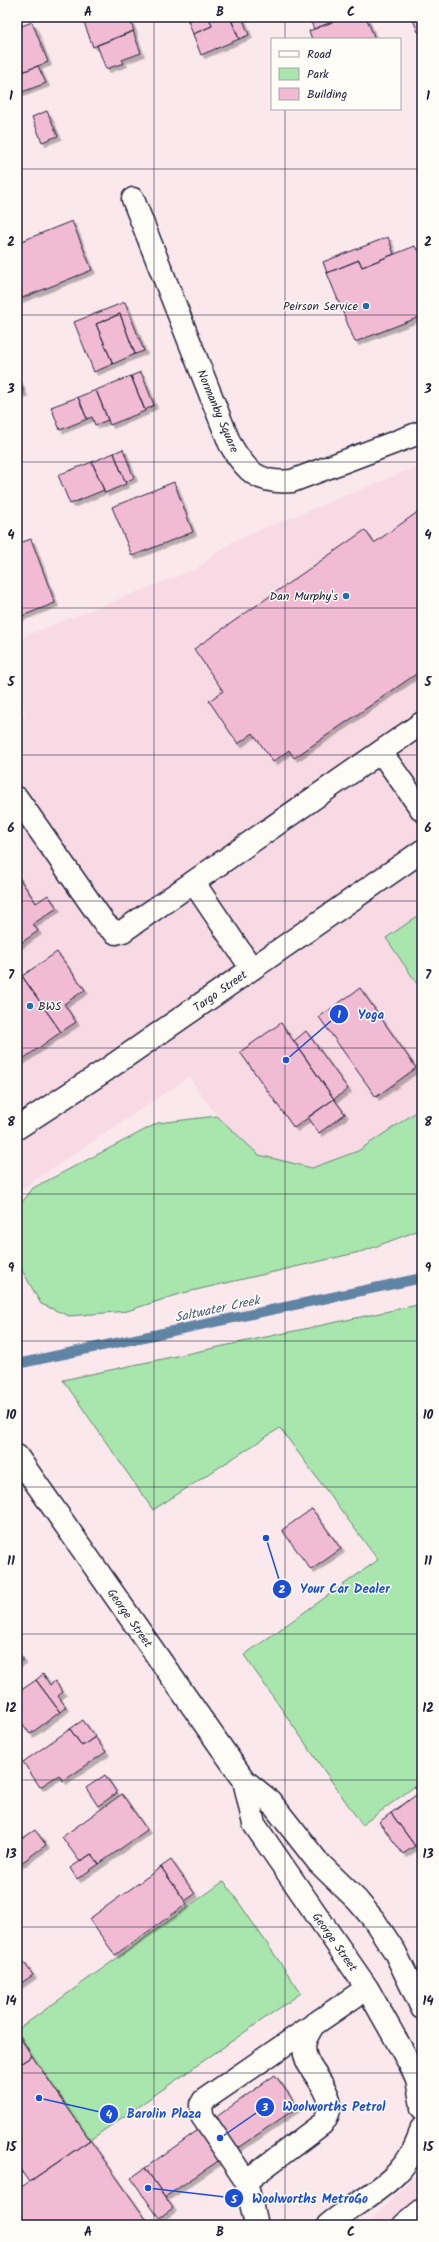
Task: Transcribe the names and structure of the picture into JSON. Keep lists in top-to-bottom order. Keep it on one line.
{"streets":{"street":["Normanby Square","Targo Street","George Street"]},"water":["Saltwater Creek"],"places":["Peirson Service","Dan Murphy's","BWS","Yoga","Your Car Dealer","Barolin Plaza","Woolworths Petrol","Woolworths MetroGo"],"legend":["Road","Park","Building"],"grid":{"columns":["A","B","C"],"rows":["1","2","3","4","5","6","7","8","9","10","11","12","13","14","15"]}}
